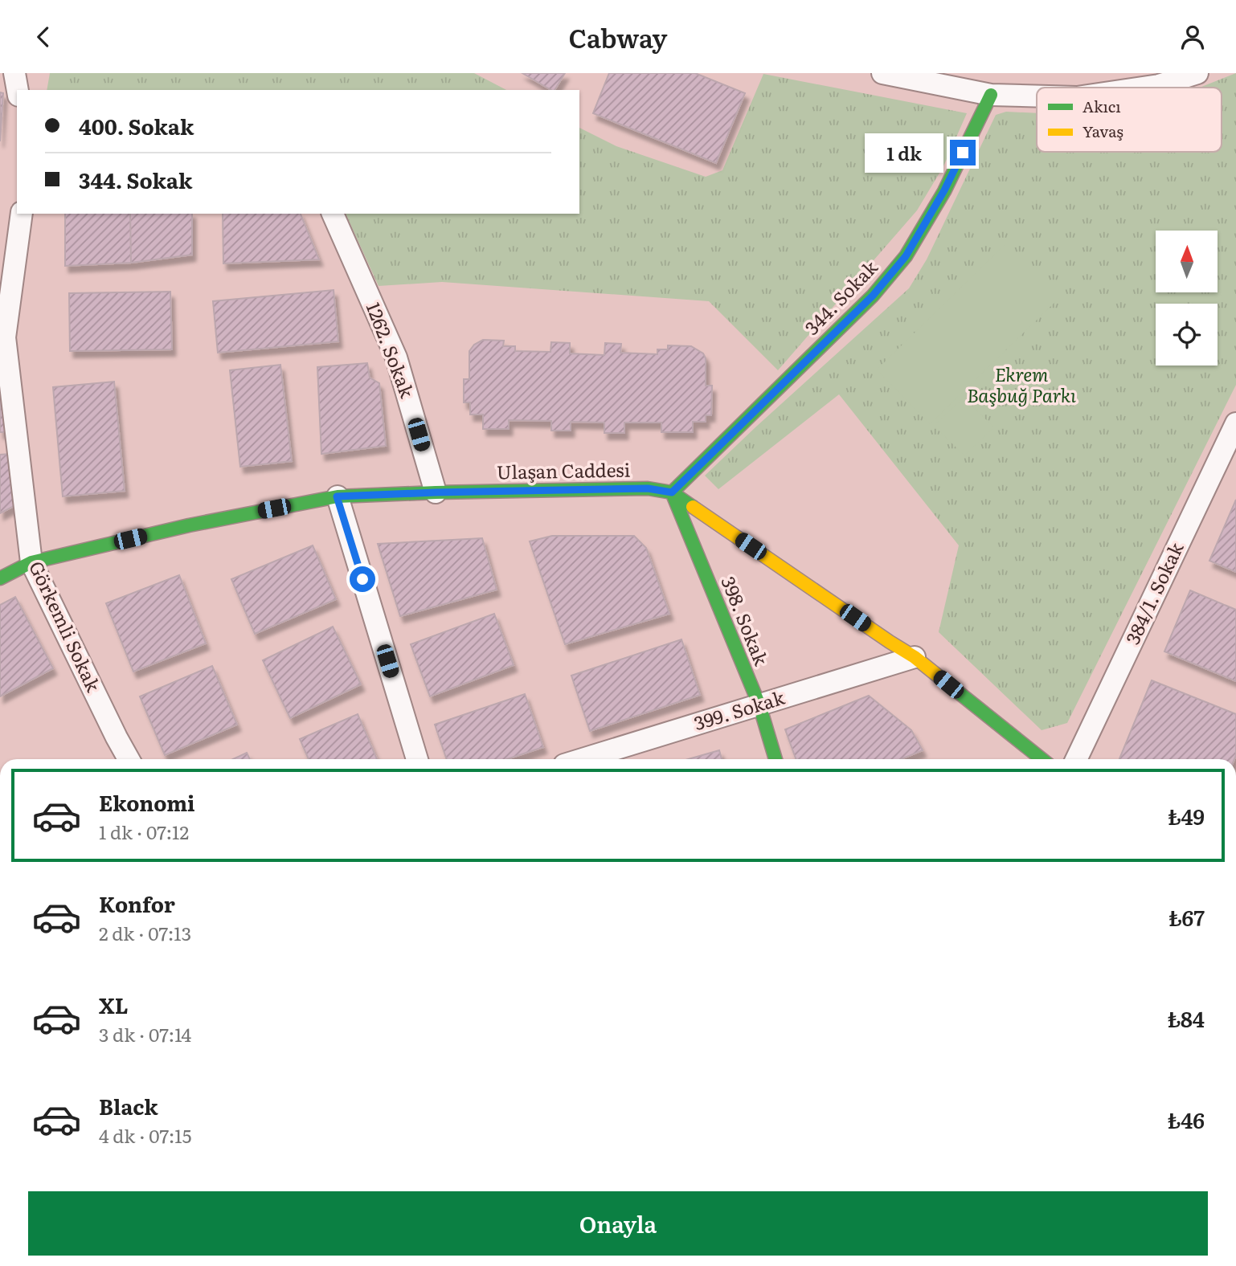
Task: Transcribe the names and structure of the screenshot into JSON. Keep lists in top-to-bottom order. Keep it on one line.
{"streets":{"street":["344. Sokak","1262. Sokak","Ulaşan Caddesi","384/1. Sokak","398. Sokak","Görkemli Sokak","399. Sokak"]},"crossings":[["344. Sokak","Ulaşan Caddesi"],["344. Sokak","398. Sokak"],["1262. Sokak","Ulaşan Caddesi"],["Ulaşan Caddesi","398. Sokak"],["Ulaşan Caddesi","Görkemli Sokak"],["Ulaşan Caddesi","399. Sokak"],["398. Sokak","399. Sokak"]],"parks":["Ekrem Başbuğ Parkı"],"legend":["Akıcı","Yavaş"],"north":"top","page":{"header":"Cabway","banner":["400. Sokak","344. Sokak"],"bubble":"1 dk","list":[{"name":"Ekonomi","note":"1 dk · 07:12","value":"₺49"},{"name":"Konfor","note":"2 dk · 07:13","value":"₺67"},{"name":"XL","note":"3 dk · 07:14","value":"₺84"},{"name":"Black","note":"4 dk · 07:15","value":"₺46"}],"buttons":"Onayla"}}
